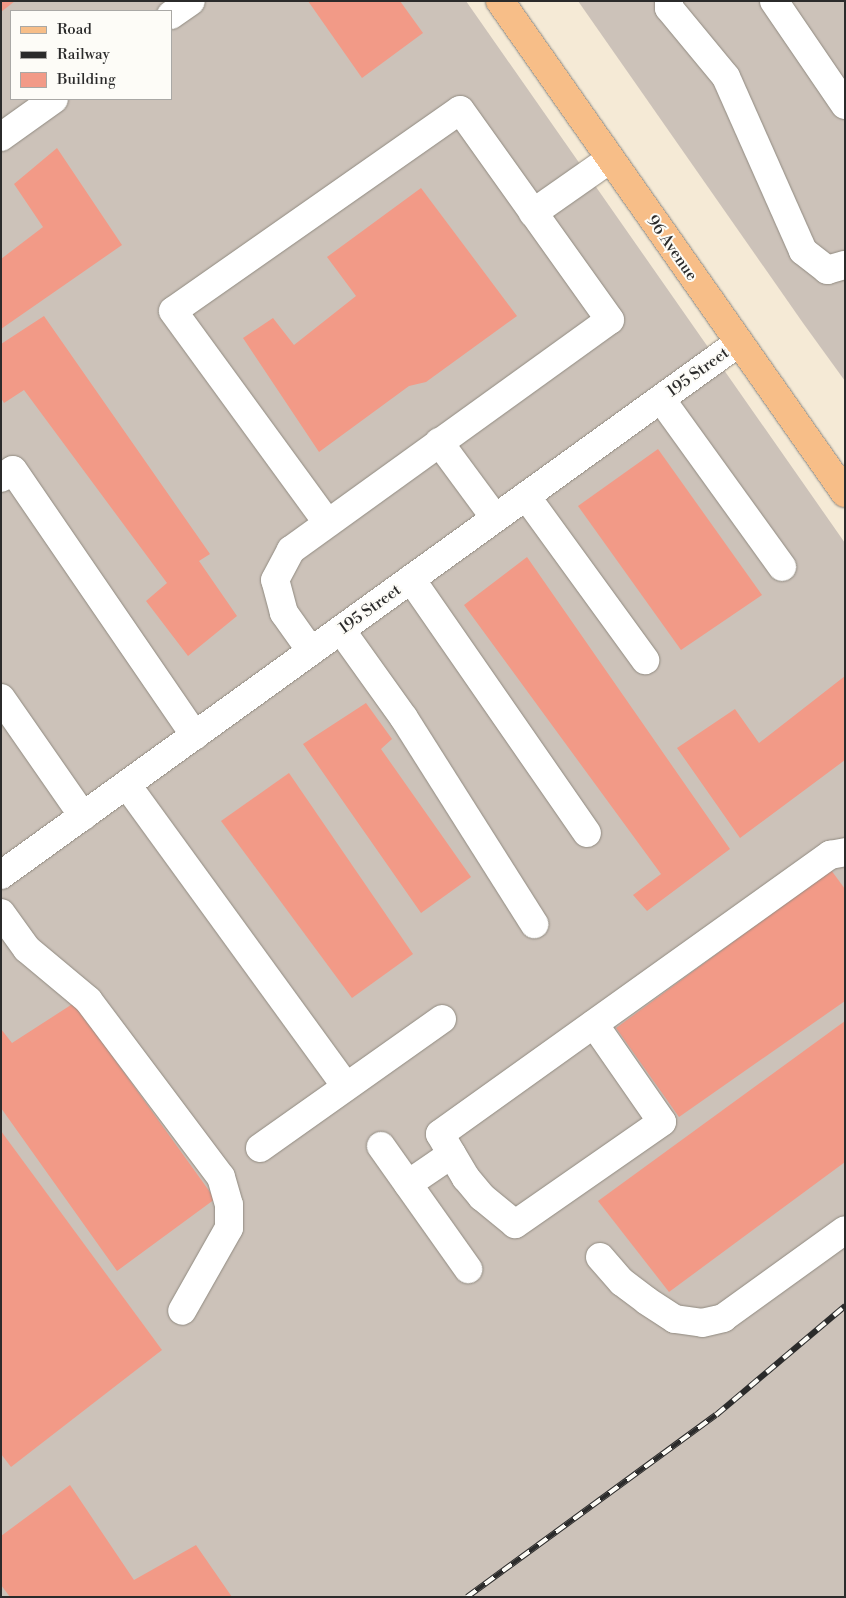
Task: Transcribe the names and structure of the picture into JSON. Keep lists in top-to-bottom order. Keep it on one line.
{"streets":{"main road":["96 Avenue"],"street":["195 Street"]},"crossings":[["96 Avenue","195 Street"]],"legend":["Road","Railway","Building"]}
